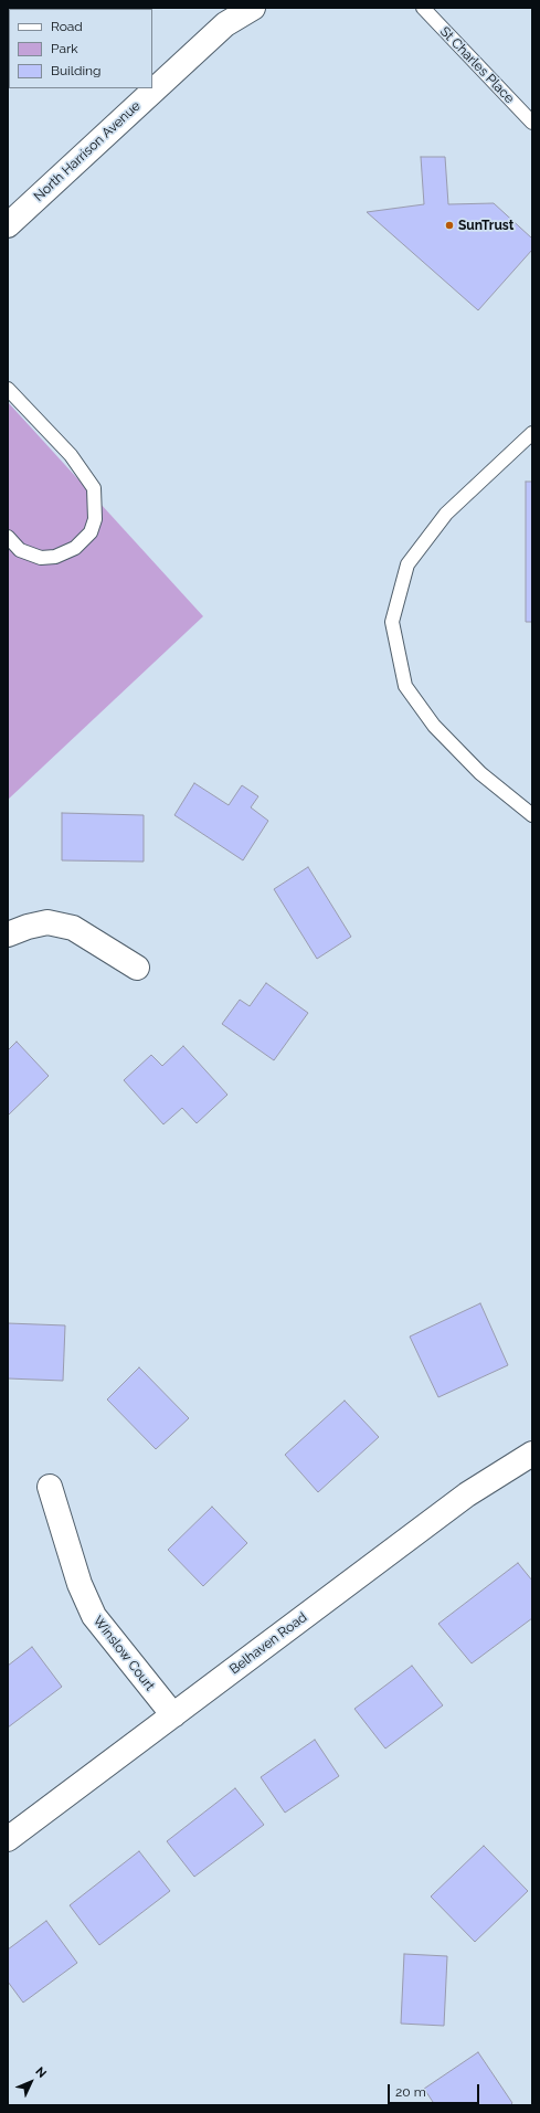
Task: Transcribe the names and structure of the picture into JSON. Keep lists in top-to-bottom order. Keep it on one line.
{"streets":{"street":["North Harrison Avenue","Belhaven Road","Winslow Court"],"lane":["St Charles Place"]},"crossings":[["Belhaven Road","Winslow Court"]],"places":["SunTrust"],"legend":["Road","Park","Building"],"scale_bar":"20 m","north":"top right"}
